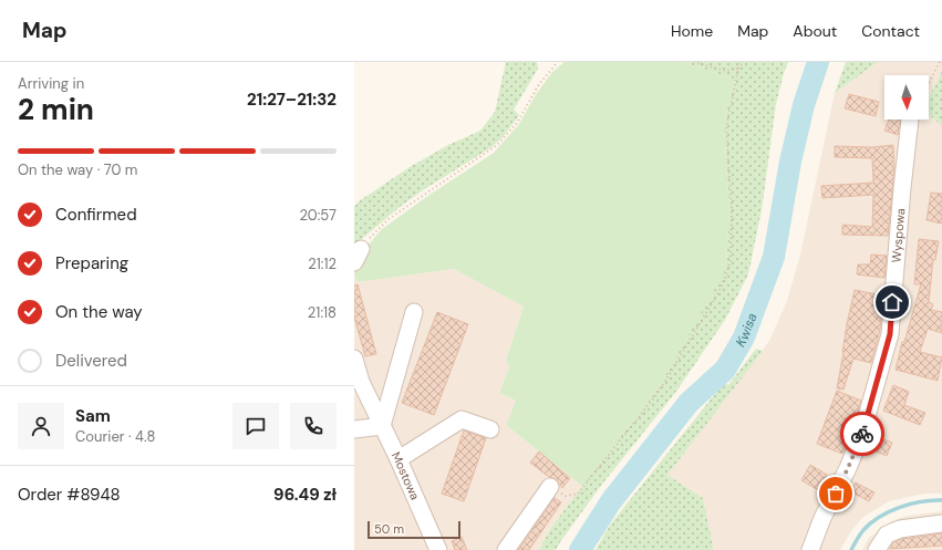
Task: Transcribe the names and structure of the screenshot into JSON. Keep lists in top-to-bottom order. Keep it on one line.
{"streets":{"street":["Wyspowa","Mostowa"]},"water":["Kwisa"],"scale_bar":"50 m","north":"bottom","page":{"header":"Map","nav":["Home","Map","About","Contact"],"heading":["2 min","Arriving in","21:27–21:32"],"panel":["Sam","Courier · 4.8","Order #8948","96.49 zł"],"bar":"On the way · 70 m","list":[["Confirmed","20:57"],["Preparing","21:12"],["On the way","21:18"],"Delivered"],"scale":"50 m"}}
